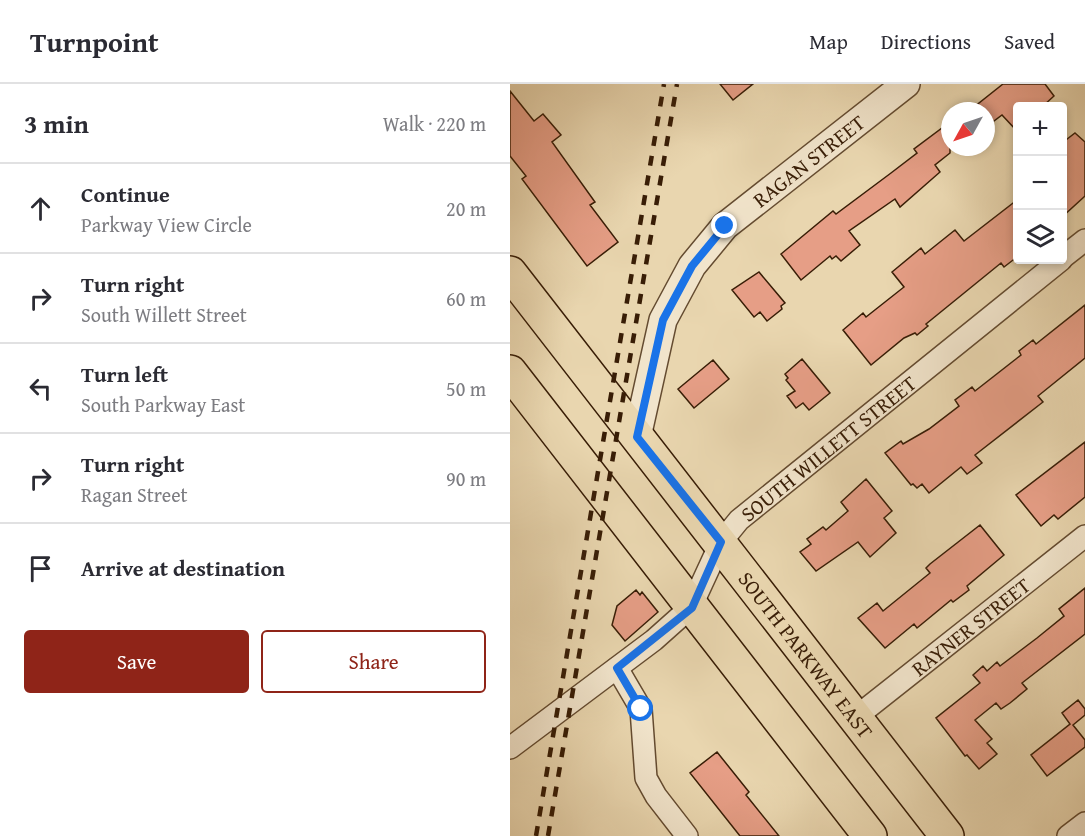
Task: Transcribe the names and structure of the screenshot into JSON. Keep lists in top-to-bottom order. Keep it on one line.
{"streets":{"main road":["SOUTH PARKWAY EAST"],"street":["RAGAN STREET","SOUTH WILLETT STREET","RAYNER STREET"]},"crossings":[["RAGAN STREET","SOUTH PARKWAY EAST"],["SOUTH WILLETT STREET","SOUTH PARKWAY EAST"],["RAYNER STREET","SOUTH PARKWAY EAST"]],"north":"bottom left","page":{"header":"Turnpoint","nav":["Map","Directions","Saved"],"heading":["3 min","Walk · 220 m"],"map_buttons":["+","−"],"list":[["Continue","Parkway View Circle","20 m"],["Turn right","South Willett Street","60 m"],["Turn left","South Parkway East","50 m"],["Turn right","Ragan Street","90 m"],"Arrive at destination"],"buttons":["Save","Share"]}}
